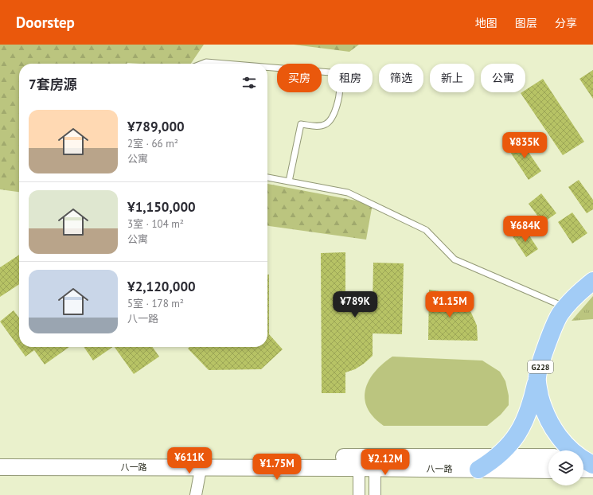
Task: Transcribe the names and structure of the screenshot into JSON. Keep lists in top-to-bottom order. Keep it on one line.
{"streets":{"highway":["G228"],"main road":["八一路"]},"page":{"header":"Doorstep","nav":["地图","图层","分享"],"chip":["买房","租房","筛选","新上","公寓"],"heading":"7套房源","list":[{"name":"¥789,000","note":"2室 · 66 m² · 公寓"},{"name":"¥1,150,000","note":"3室 · 104 m² · 公寓"},{"name":"¥2,120,000","note":"5室 · 178 m² · 八一路"}],"price":["¥835K","¥684K","¥789K","¥1.15M","¥611K","¥2.12M","¥1.75M"]}}
